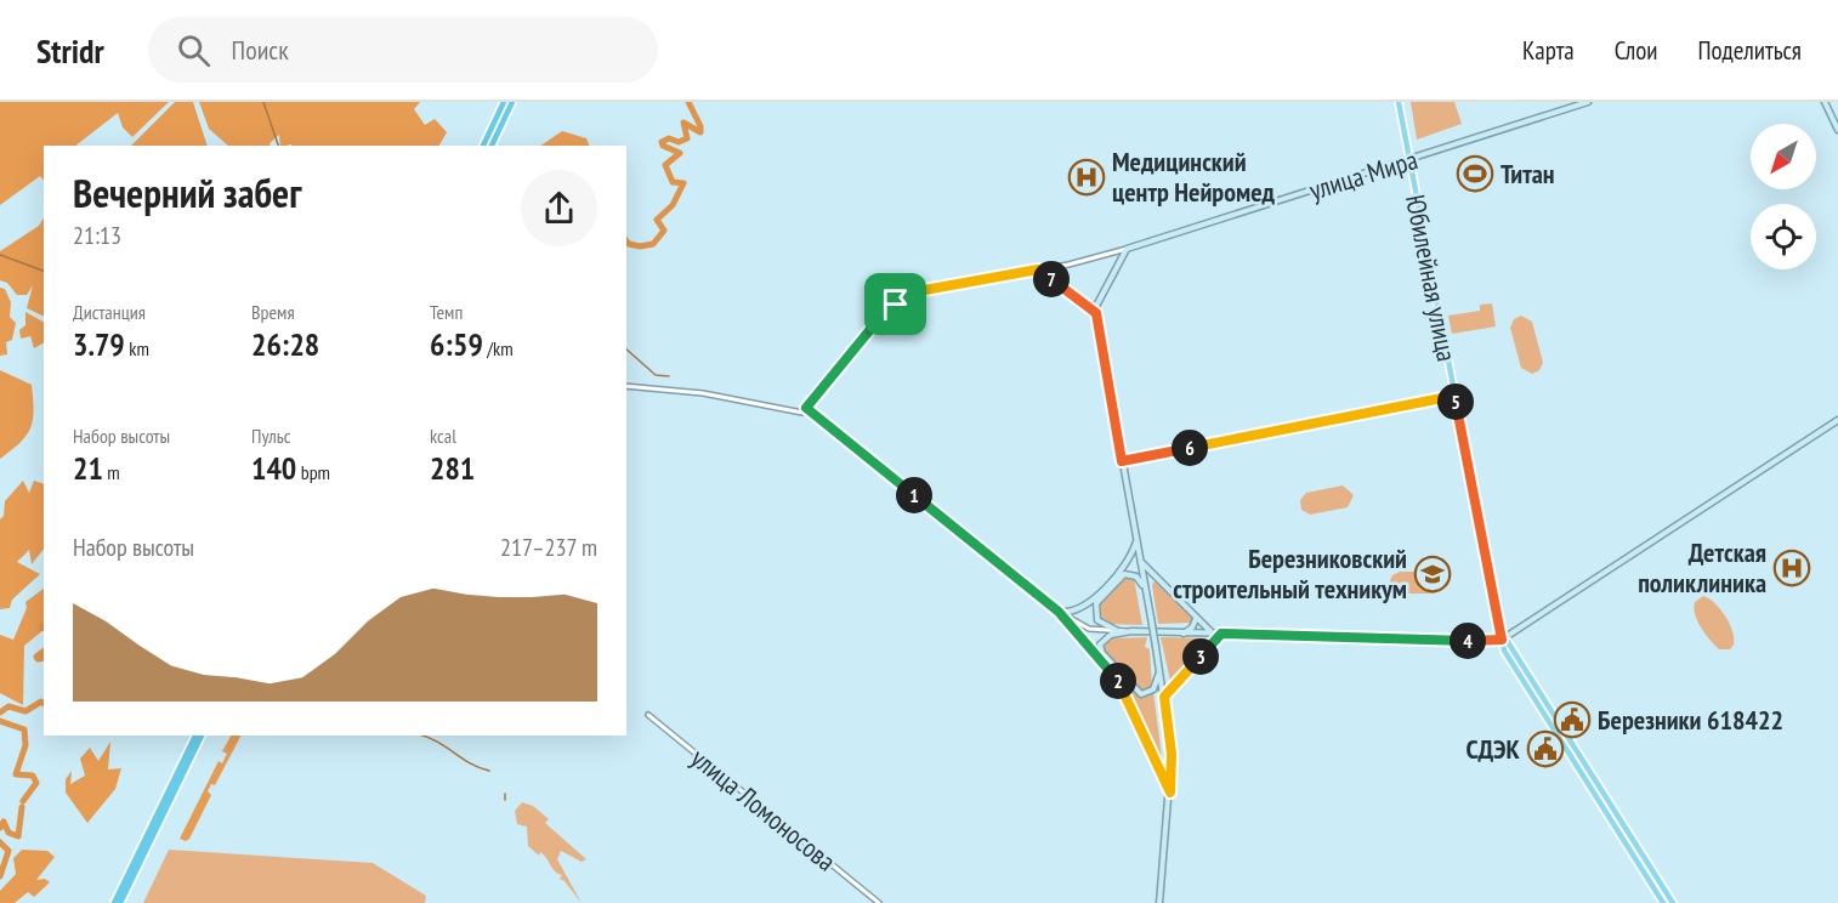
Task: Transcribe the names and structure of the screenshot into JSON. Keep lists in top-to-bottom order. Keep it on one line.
{"streets":{"main road":["улица Мира","Юбилейная улица"],"street":["улица Ломоносова"]},"crossings":[["улица Мира","Юбилейная улица"]],"places":{"sports":["Титан"],"hospital":["Медицинский центр Нейромед","Детская поликлиника"],"school or university":["Березниковский строительный техникум"],"public building":["Березники 618422","СДЭК"]},"north":"bottom left","page":{"header":"Stridr","search":"Поиск","nav":["Карта","Слои","Поделиться"],"heading":["Вечерний забег","21:13"],"pins":["7","5","6","1","4","3","2"],"stats":[["Дистанция","3.79 km"],["Время","26:28"],["Темп","6:59 /km"],["Набор высоты","21 m"],["Пульс","140 bpm"],["kcal","281"]],"chart":["Набор высоты","217–237 m"]}}
